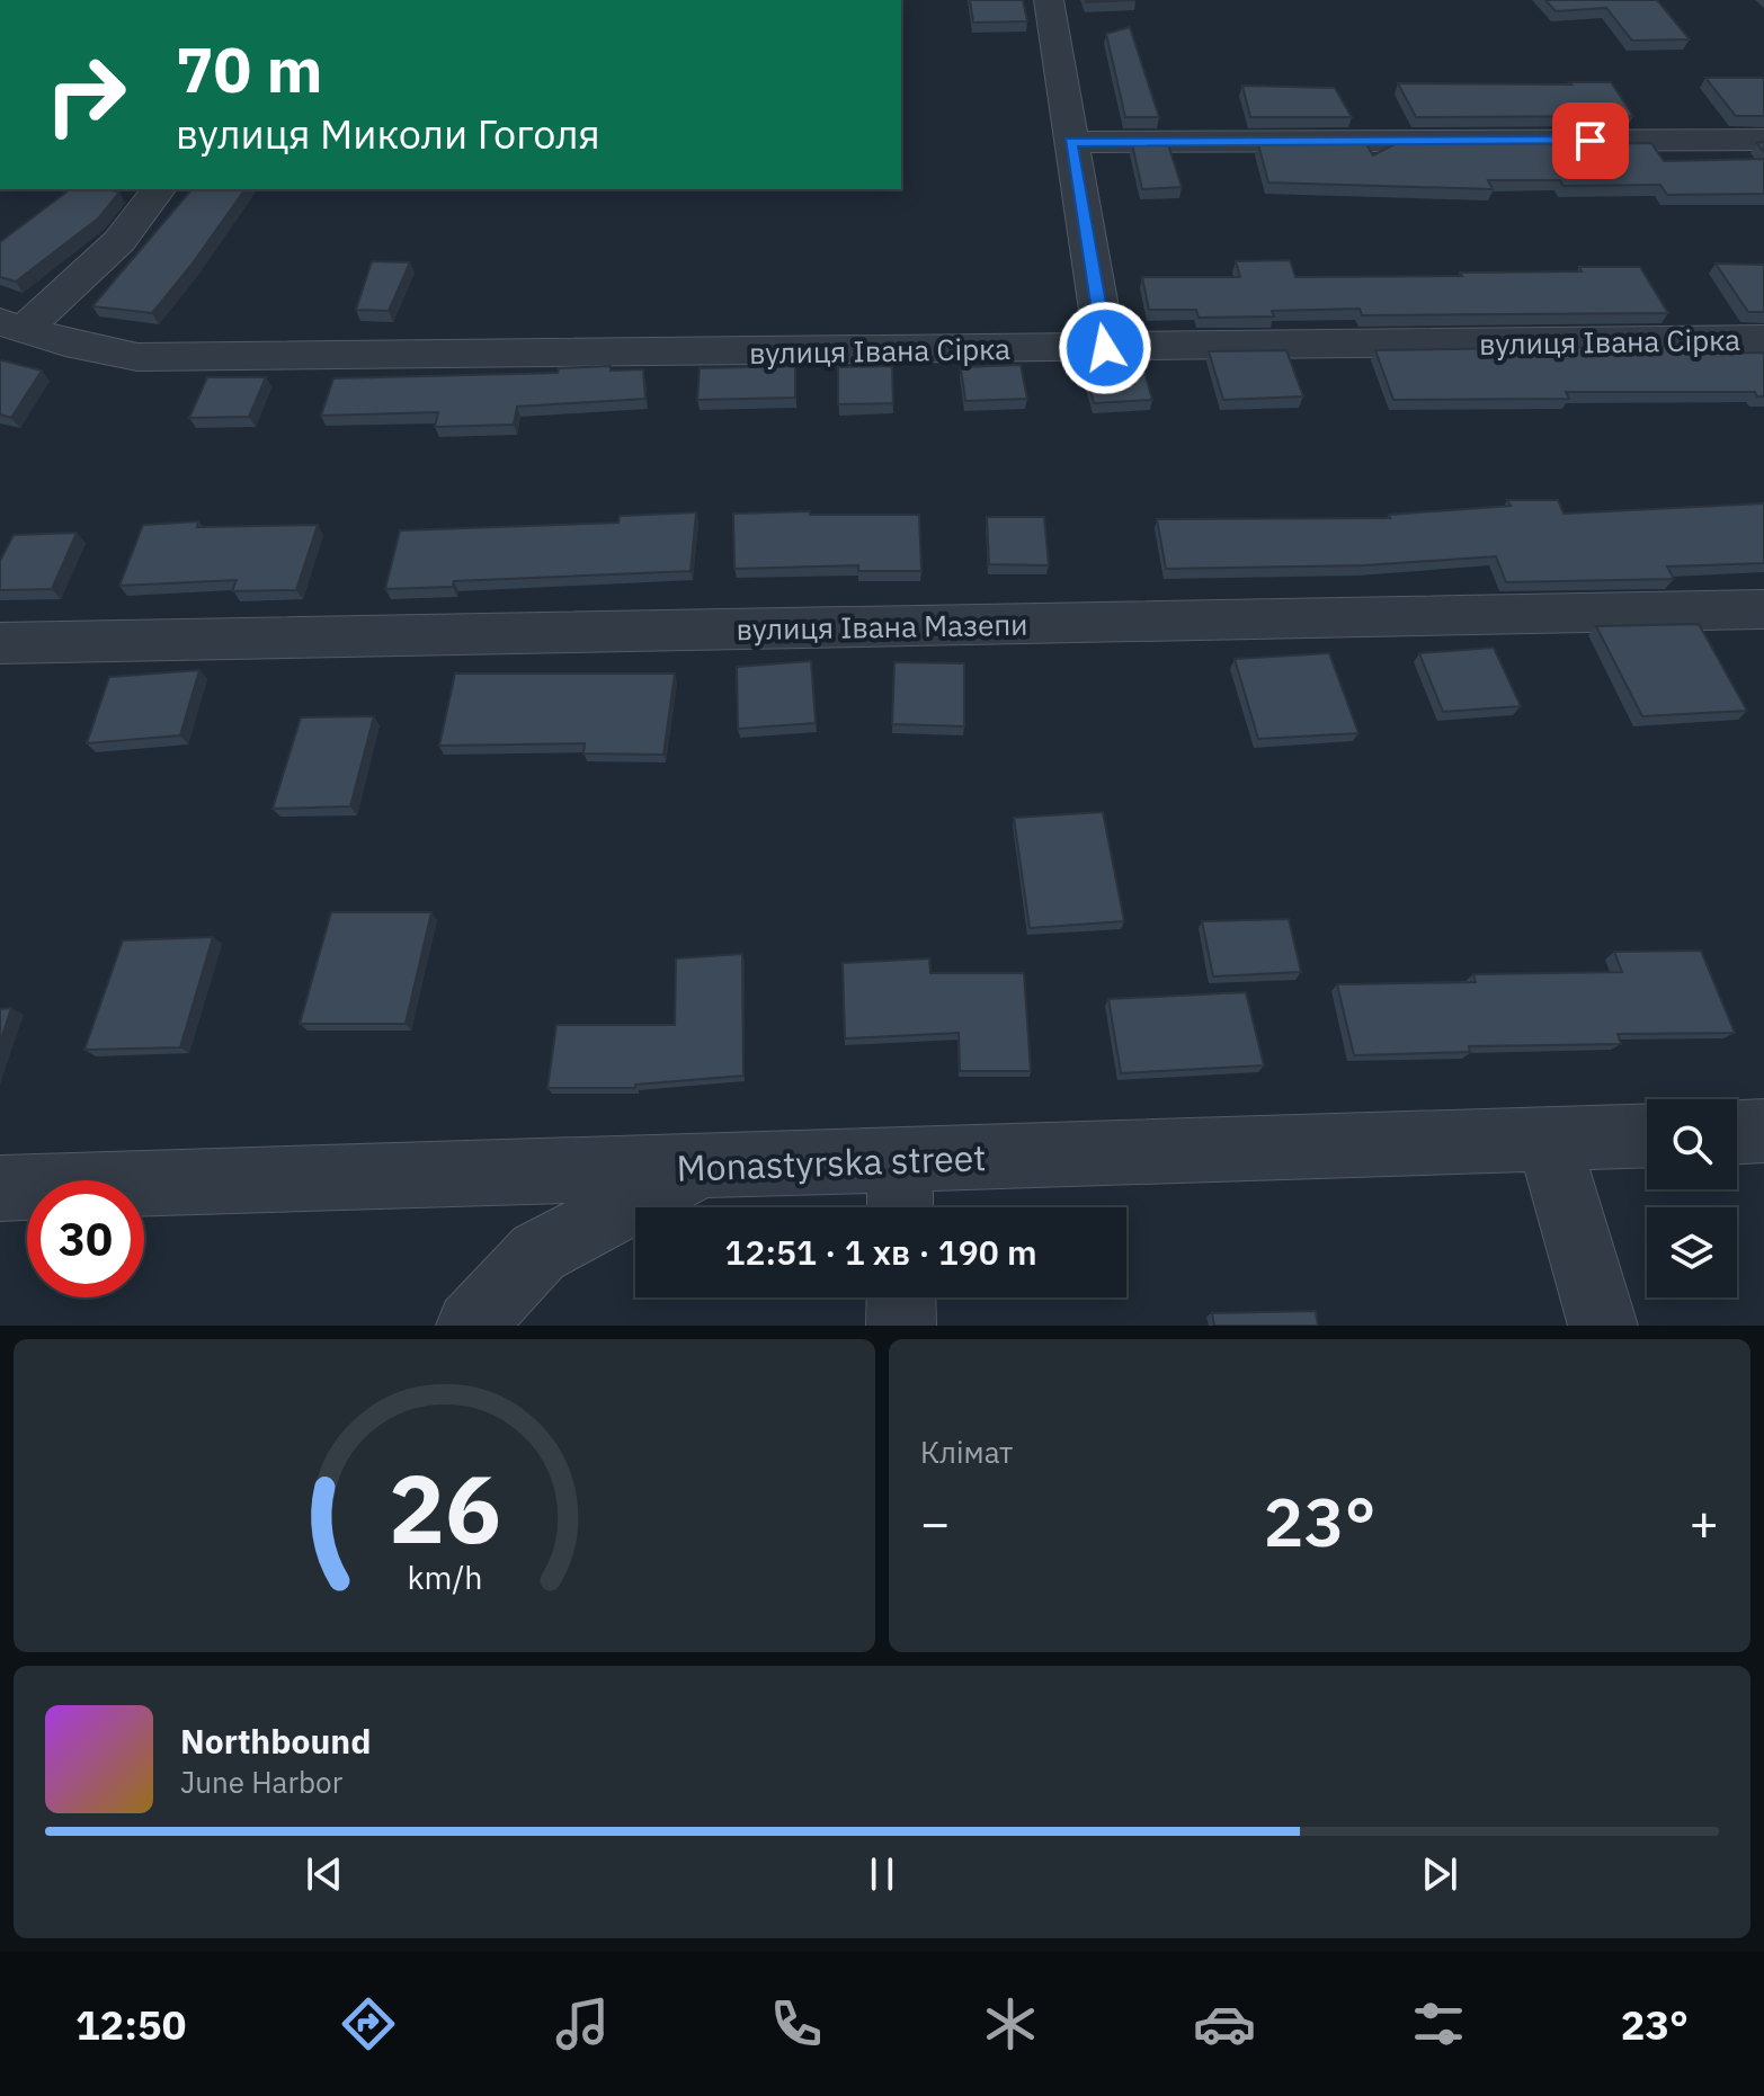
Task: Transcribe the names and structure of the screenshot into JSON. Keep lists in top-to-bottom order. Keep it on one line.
{"streets":{"street":["вулиця Івана Сірка","вулиця Івана Мазепи","Monastyrska street"]},"page":{"turn":["70 m","вулиця Миколи Гоголя"],"limit":"30","trip":"12:51 · 1 хв · 190 m","tile":"Клімат","heat":["−","23°","+"],"song":["Northbound","June Harbor"],"tabs":["12:50","23°"],"gauge":["26","km/h"]}}
